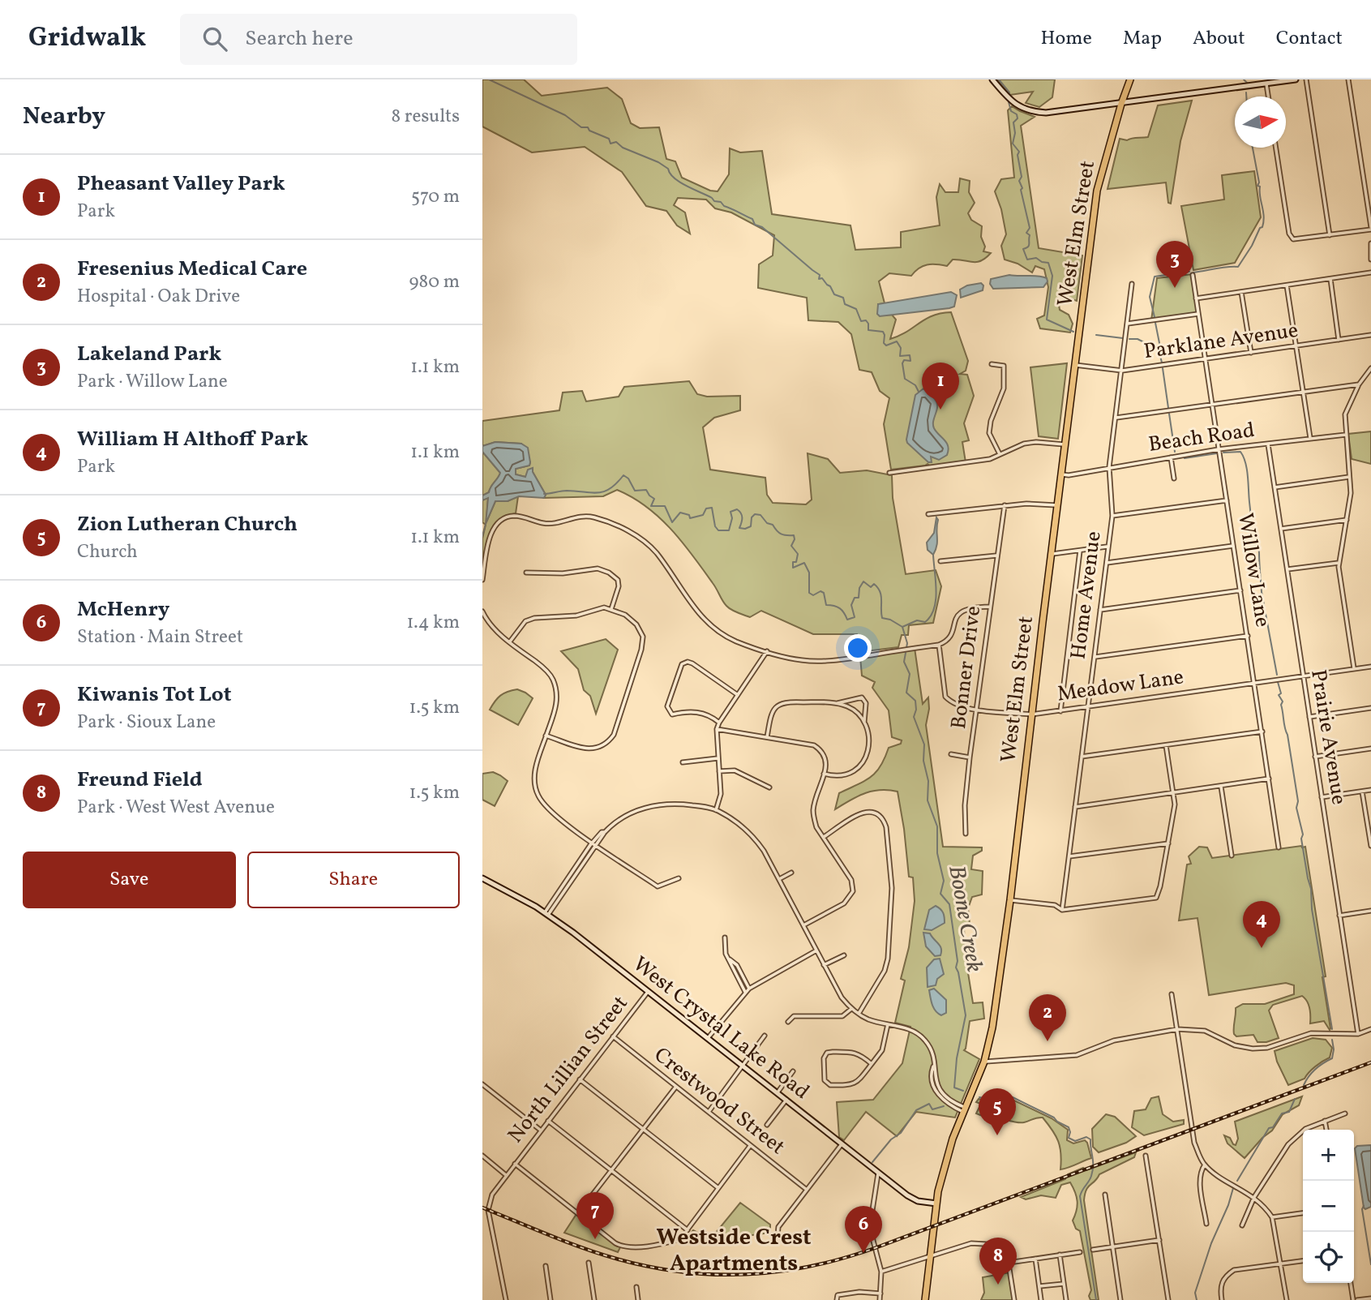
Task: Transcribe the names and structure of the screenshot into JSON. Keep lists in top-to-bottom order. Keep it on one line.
{"streets":{"main road":["West Elm Street"],"street":["Parklane Avenue","Beach Road","Willow Lane","Home Avenue","Bonner Drive","Meadow Lane","Prairie Avenue","West Crystal Lake Road","North Lillian Street","Crestwood Street"]},"crossings":[["West Elm Street","Parklane Avenue"],["West Elm Street","Beach Road"],["West Elm Street","Meadow Lane"],["West Elm Street","West Crystal Lake Road"],["Parklane Avenue","Willow Lane"],["Parklane Avenue","Home Avenue"],["Beach Road","Willow Lane"],["Beach Road","Home Avenue"],["Beach Road","Prairie Avenue"],["Willow Lane","Meadow Lane"],["Home Avenue","Meadow Lane"],["Bonner Drive","Meadow Lane"],["Meadow Lane","Prairie Avenue"],["West Crystal Lake Road","North Lillian Street"],["North Lillian Street","Crestwood Street"]],"districts":["Westside Crest Apartments"],"water":["Boone Creek"],"north":"right","page":{"header":"Gridwalk","search":"Search here","nav":["Home","Map","About","Contact"],"heading":["Nearby","8 results"],"list":[{"mark":"1","name":"Pheasant Valley Park","note":"Park","value":"570 m"},{"mark":"2","name":"Fresenius Medical Care","note":"Hospital · Oak Drive","value":"980 m"},{"mark":"3","name":"Lakeland Park","note":"Park · Willow Lane","value":"1.1 km"},{"mark":"4","name":"William H Althoff Park","note":"Park","value":"1.1 km"},{"mark":"5","name":"Zion Lutheran Church","note":"Church","value":"1.1 km"},{"mark":"6","name":"McHenry","note":"Station · Main Street","value":"1.4 km"},{"mark":"7","name":"Kiwanis Tot Lot","note":"Park · Sioux Lane","value":"1.5 km"},{"mark":"8","name":"Freund Field","note":"Park · West West Avenue","value":"1.5 km"}],"pins":["3","1","4","2","5","7","6","8"],"buttons":["Save","Share"],"map_buttons":["+","−"]}}
